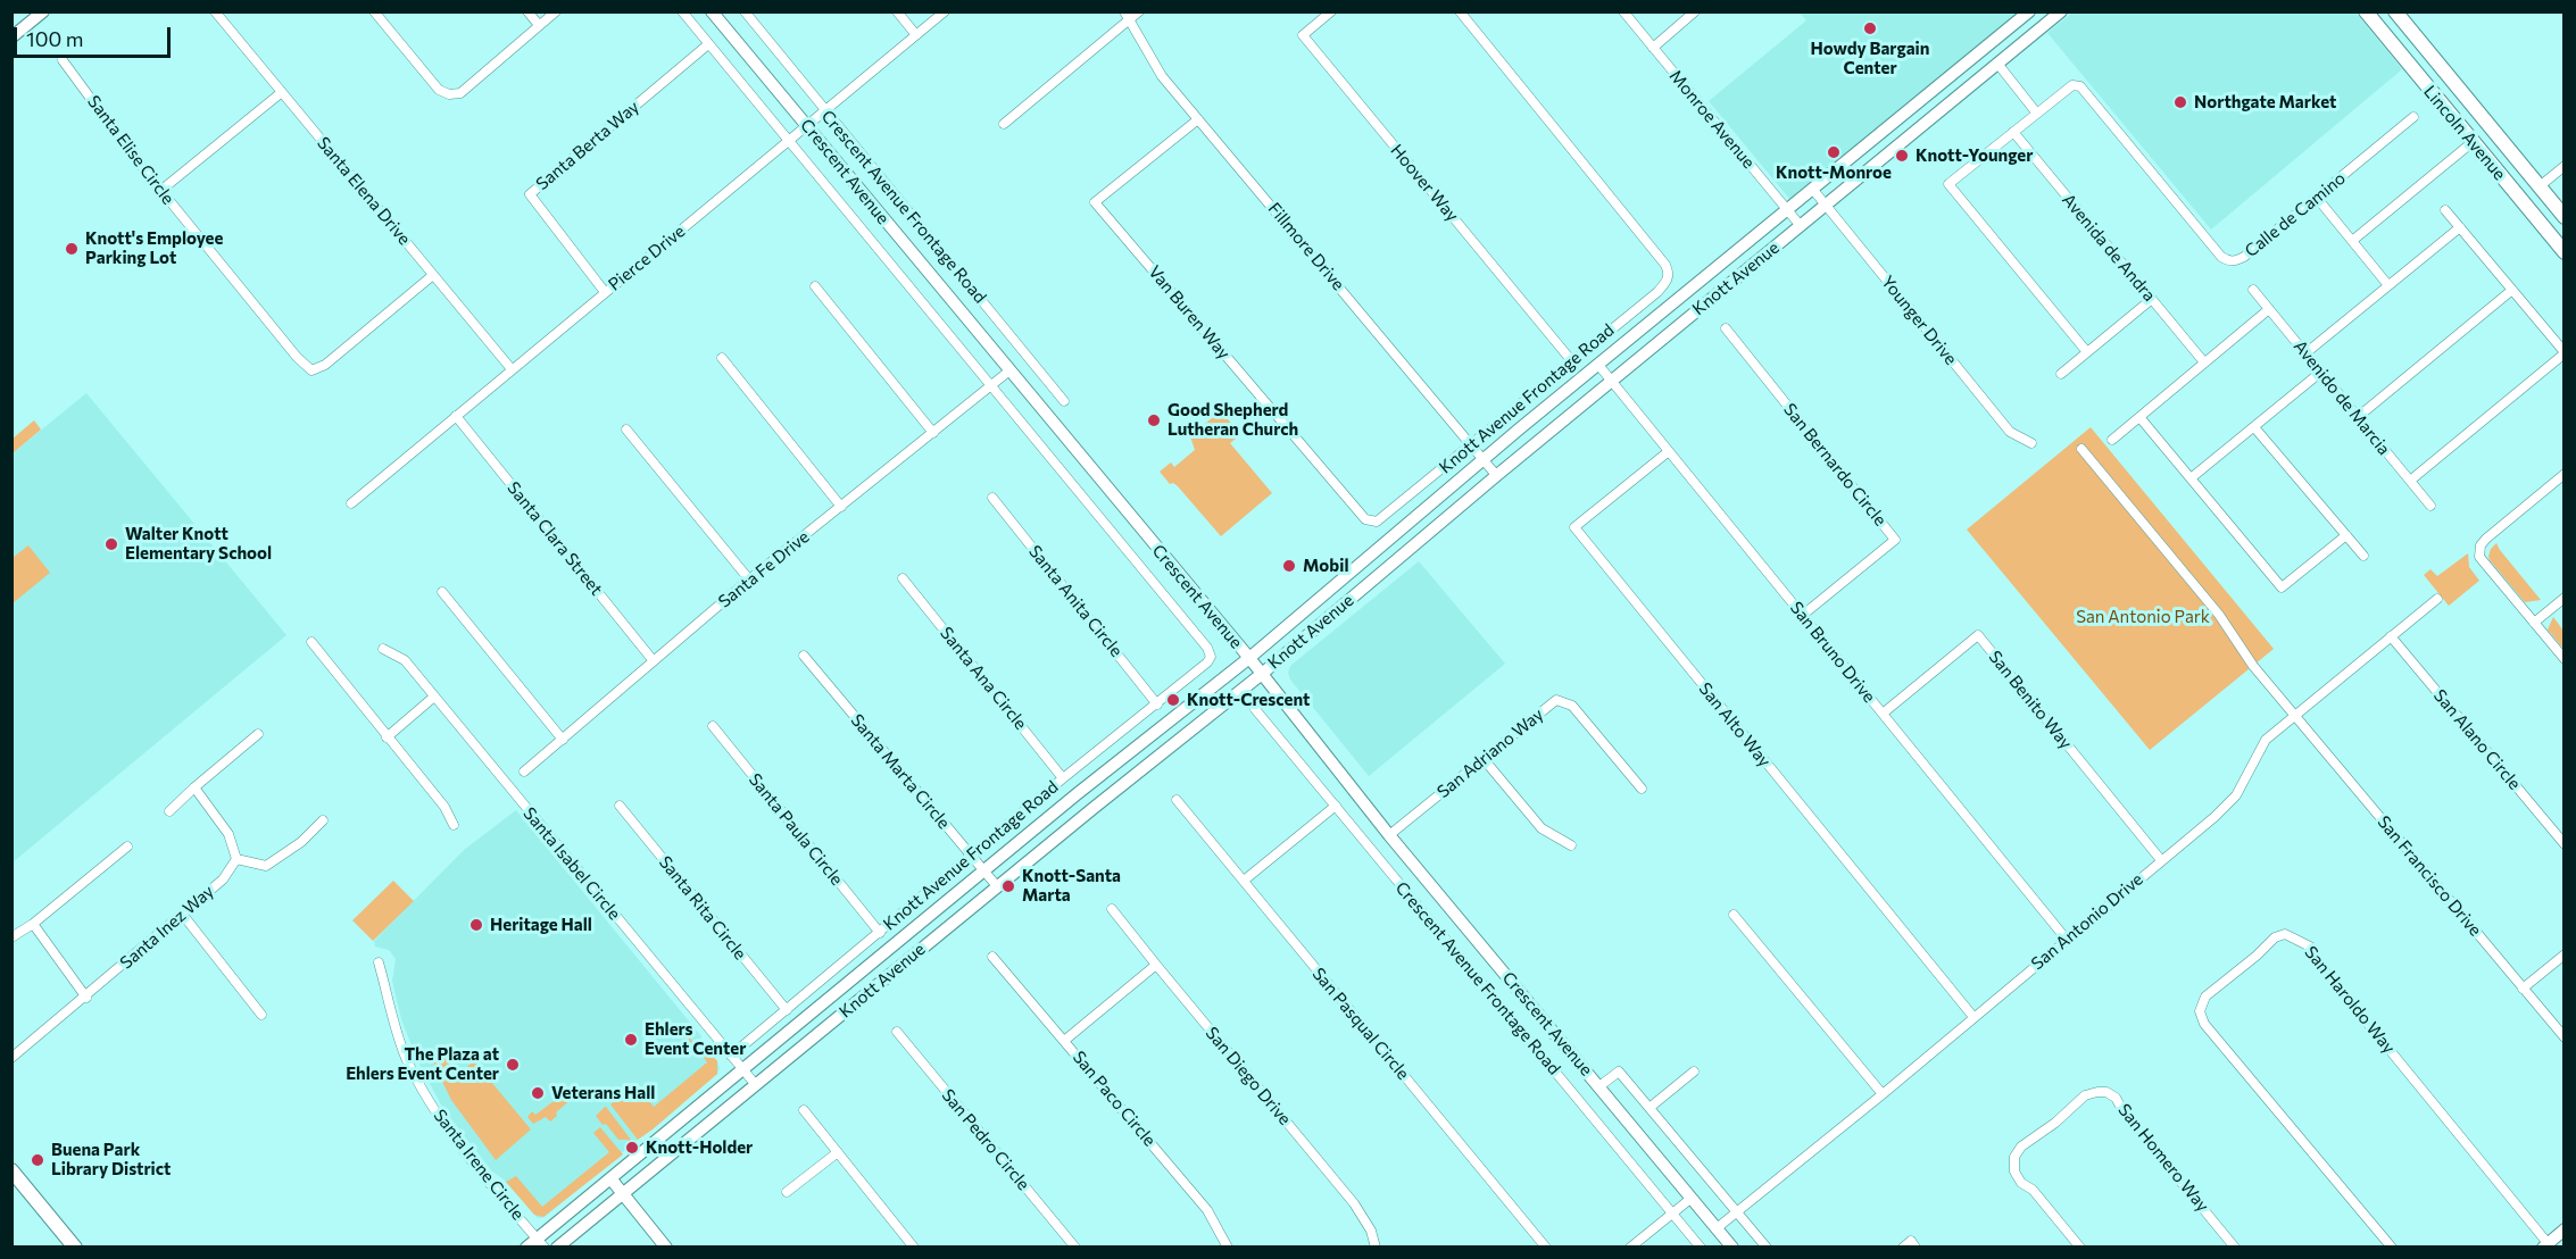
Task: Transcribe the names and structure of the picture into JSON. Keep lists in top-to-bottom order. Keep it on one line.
{"streets":{"main road":["Lincoln Avenue","Crescent Avenue","Knott Avenue"],"street":["Monroe Avenue","Santa Berta Way","Santa Elise Circle","Hoover Way","Santa Elena Drive","Crescent Avenue Frontage Road","Calle de Camino","Fillmore Drive","Avenida de Andra","Pierce Drive","Van Buren Way","Younger Drive","Avenido de Marcia","Knott Avenue Frontage Road","San Bernardo Circle","Santa Clara Street","Santa Fe Drive","Santa Anita Circle","San Bruno Drive","Santa Ana Circle","San Benito Way","San Alto Way","San Alano Circle","San Adriano Way","Santa Marta Circle","Santa Paula Circle","Santa Isabel Circle","San Francisco Drive","Santa Rita Circle","San Antonio Drive","Santa Inez Way","San Haroldo Way","San Pasqual Circle","San Diego Drive","San Paco Circle","San Pedro Circle","San Homero Way","Santa Irene Circle"]},"crossings":[["Monroe Avenue","Knott Avenue"],["Santa Berta Way","Crescent Avenue"],["Santa Berta Way","Pierce Drive"],["Santa Elise Circle","Santa Elena Drive"],["Crescent Avenue","Pierce Drive"],["Crescent Avenue","Knott Avenue"],["Crescent Avenue","Knott Avenue Frontage Road"],["Crescent Avenue","Santa Fe Drive"],["Crescent Avenue","San Adriano Way"],["Crescent Avenue","San Antonio Drive"],["Hoover Way","Knott Avenue Frontage Road"],["Santa Elena Drive","Pierce Drive"],["Crescent Avenue Frontage Road","Pierce Drive"],["Fillmore Drive","Knott Avenue"],["Fillmore Drive","Van Buren Way"],["Fillmore Drive","Knott Avenue Frontage Road"],["Pierce Drive","Santa Clara Street"],["Knott Avenue","Younger Drive"],["Knott Avenue","San Bruno Drive"],["Knott Avenue","Santa Marta Circle"],["Knott Avenue","Santa Isabel Circle"],["Knott Avenue","Santa Irene Circle"],["Van Buren Way","Knott Avenue Frontage Road"],["Knott Avenue Frontage Road","Santa Anita Circle"],["Knott Avenue Frontage Road","Santa Ana Circle"],["Knott Avenue Frontage Road","Santa Marta Circle"],["Knott Avenue Frontage Road","Santa Paula Circle"],["Knott Avenue Frontage Road","Santa Isabel Circle"],["Knott Avenue Frontage Road","Santa Rita Circle"],["San Bernardo Circle","San Bruno Drive"],["Santa Clara Street","Santa Fe Drive"],["San Bruno Drive","San Benito Way"],["San Bruno Drive","San Alto Way"],["San Bruno Drive","San Antonio Drive"],["San Benito Way","San Antonio Drive"],["San Alto Way","San Antonio Drive"],["San Alano Circle","San Antonio Drive"],["San Francisco Drive","San Antonio Drive"]],"parks":["San Antonio Park"],"places":["Howdy Bargain Center","Northgate Market","Knott-Monroe","Knott-Younger","Knott's Employee Parking Lot","Good Shepherd Lutheran Church","Walter Knott Elementary School","Mobil","Knott-Crescent","Knott-Santa Marta","Heritage Hall","Ehlers Event Center","The Plaza at Ehlers Event Center","Veterans Hall","Knott-Holder","Buena Park Library District"],"scale_bar":"100 m"}
